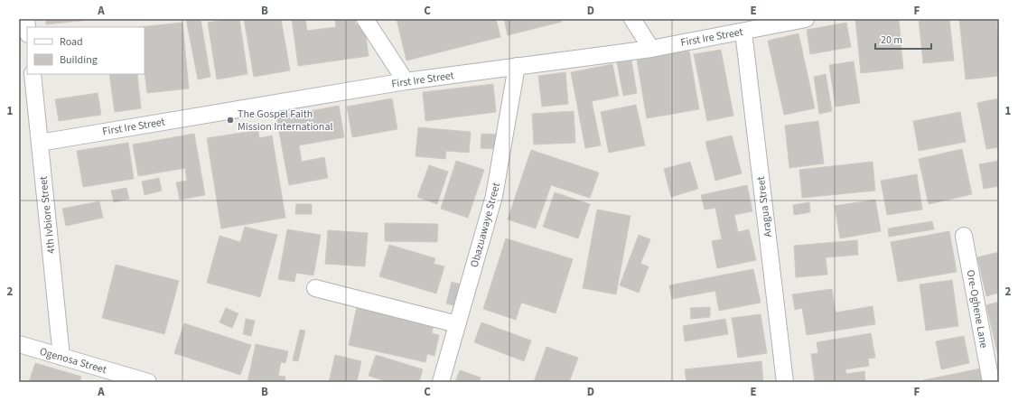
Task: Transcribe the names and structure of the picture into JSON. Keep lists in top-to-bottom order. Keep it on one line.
{"streets":{"street":["First Ire Street","Aragua Street","4th Ivbiore Street","Obazuawaye Street","Ore-Oghene Lane","Ogenosa Street"]},"crossings":[["First Ire Street","Aragua Street"],["First Ire Street","4th Ivbiore Street"],["First Ire Street","Obazuawaye Street"],["4th Ivbiore Street","Ogenosa Street"]],"places":["The Gospel Faith Mission International"],"legend":["Road","Building"],"scale_bar":"20 m","grid":{"columns":["A","B","C","D","E","F"],"rows":["1","2"]}}
